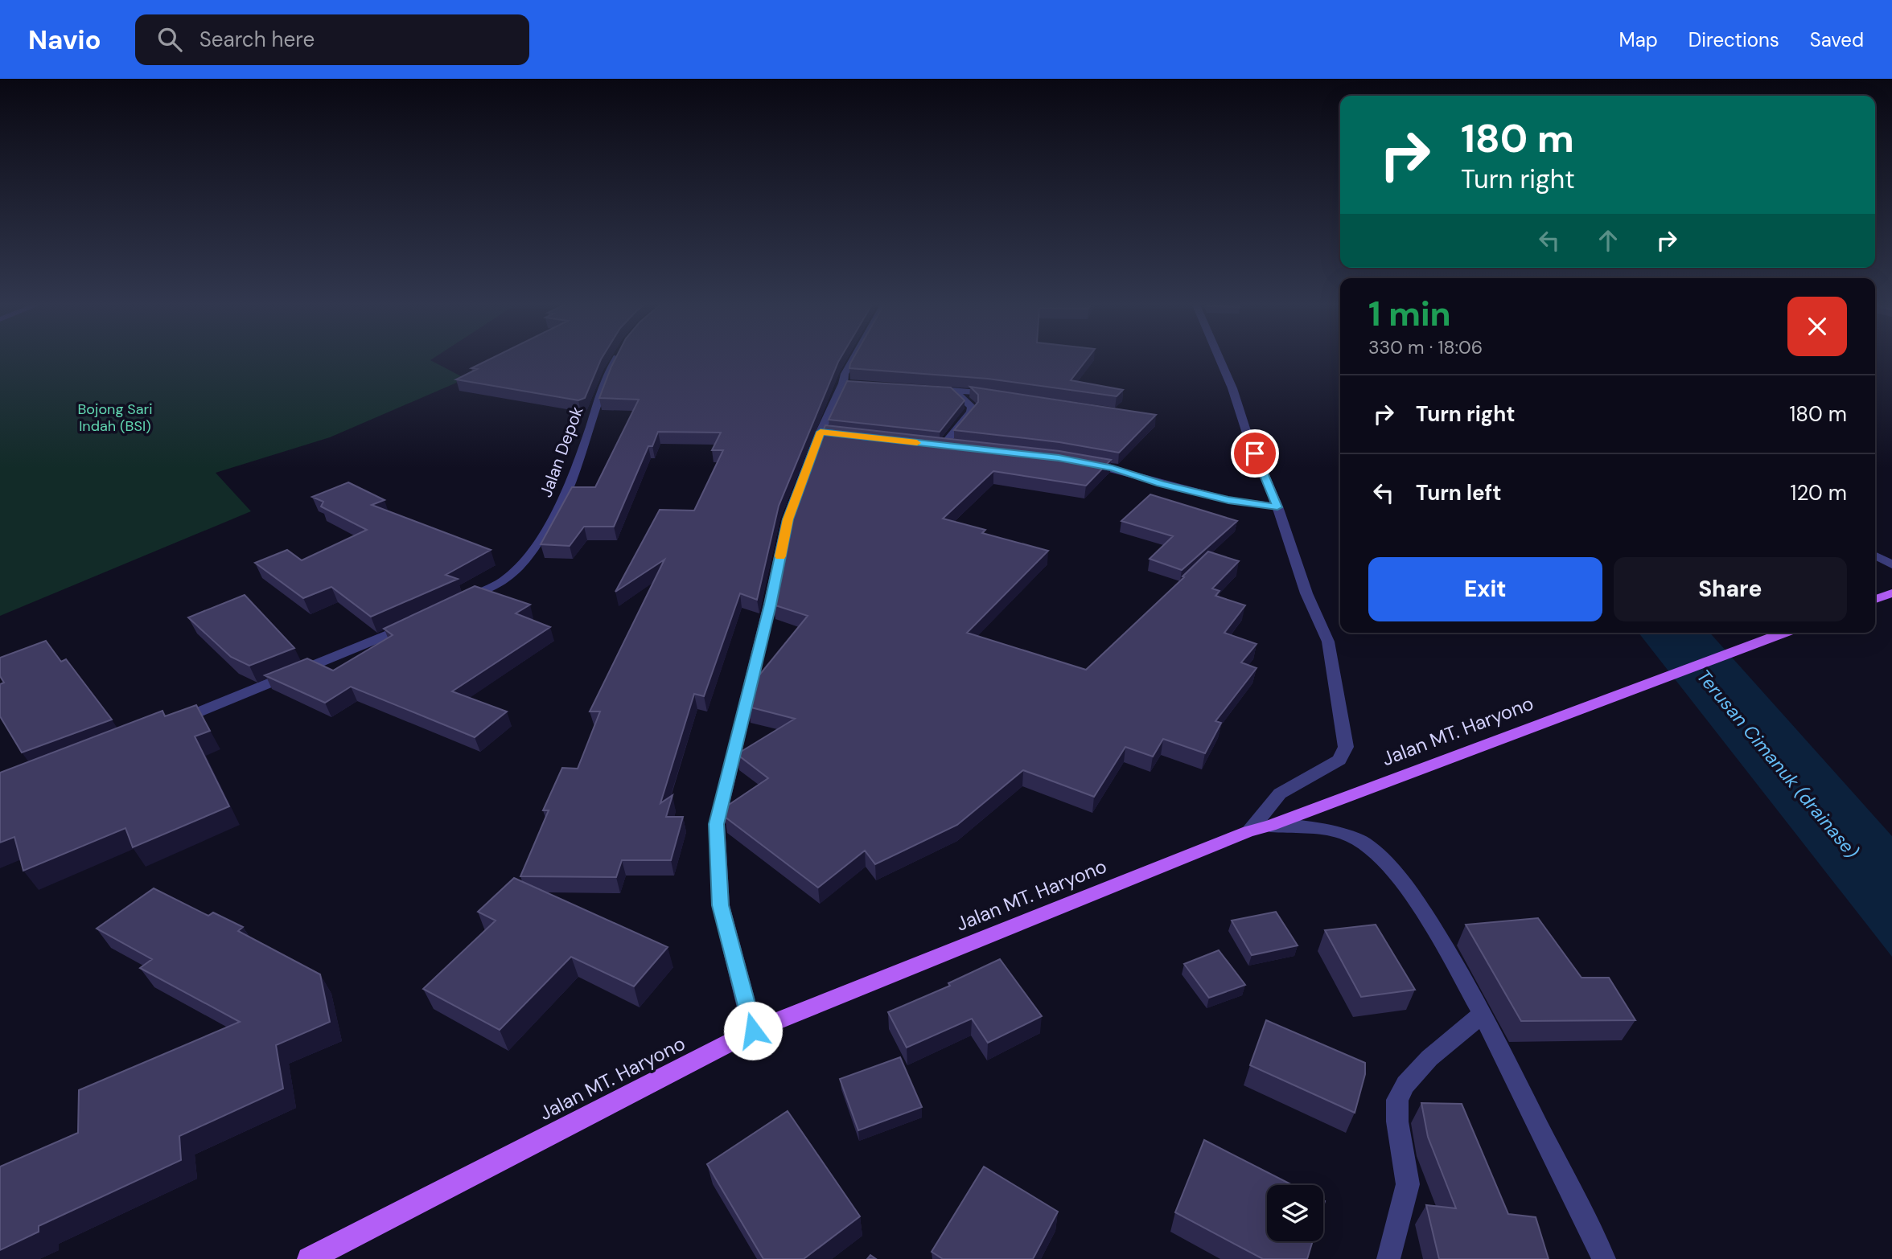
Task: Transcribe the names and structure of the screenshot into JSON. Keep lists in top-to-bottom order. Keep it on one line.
{"streets":{"main road":["Jalan MT. Haryono"],"street":["Jalan Depok"]},"water":["Terusan Cimanuk (drainase)"],"parks":["Bojong Sari Indah (BSI)"],"page":{"header":"Navio","search":"Search here","nav":["Map","Directions","Saved"],"turn":["180 m","Turn right"],"heading":["1 min","330 m · 18:06"],"list":[{"name":"Turn right","value":"180 m"},{"name":"Turn left","value":"120 m"}],"buttons":["Exit","Share"]}}
